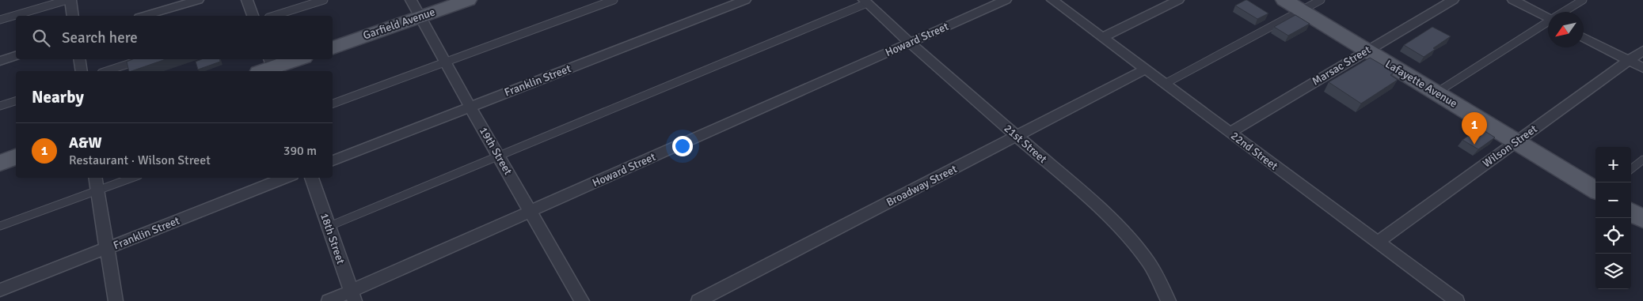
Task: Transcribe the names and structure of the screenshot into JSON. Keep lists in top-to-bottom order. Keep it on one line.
{"streets":{"main road":["Garfield Avenue","Lafayette Avenue"],"street":["Howard Street","Marsac Street","Franklin Street","21st Street","Wilson Street","19th Street","22nd Street","Broadway Street","18th Street"]},"crossings":[["Garfield Avenue","19th Street"],["Howard Street","21st Street"],["Howard Street","19th Street"],["Howard Street","18th Street"],["Marsac Street","Lafayette Avenue"],["Marsac Street","22nd Street"],["Franklin Street","19th Street"],["Lafayette Avenue","Wilson Street"],["21st Street","Broadway Street"],["Wilson Street","22nd Street"],["22nd Street","Broadway Street"]],"north":"bottom left","page":{"search":"Search here","heading":"Nearby","pins":"1","list":[{"mark":"1","name":"A&W","note":"Restaurant · Wilson Street","value":"390 m"}],"map_buttons":["+","−"]}}
